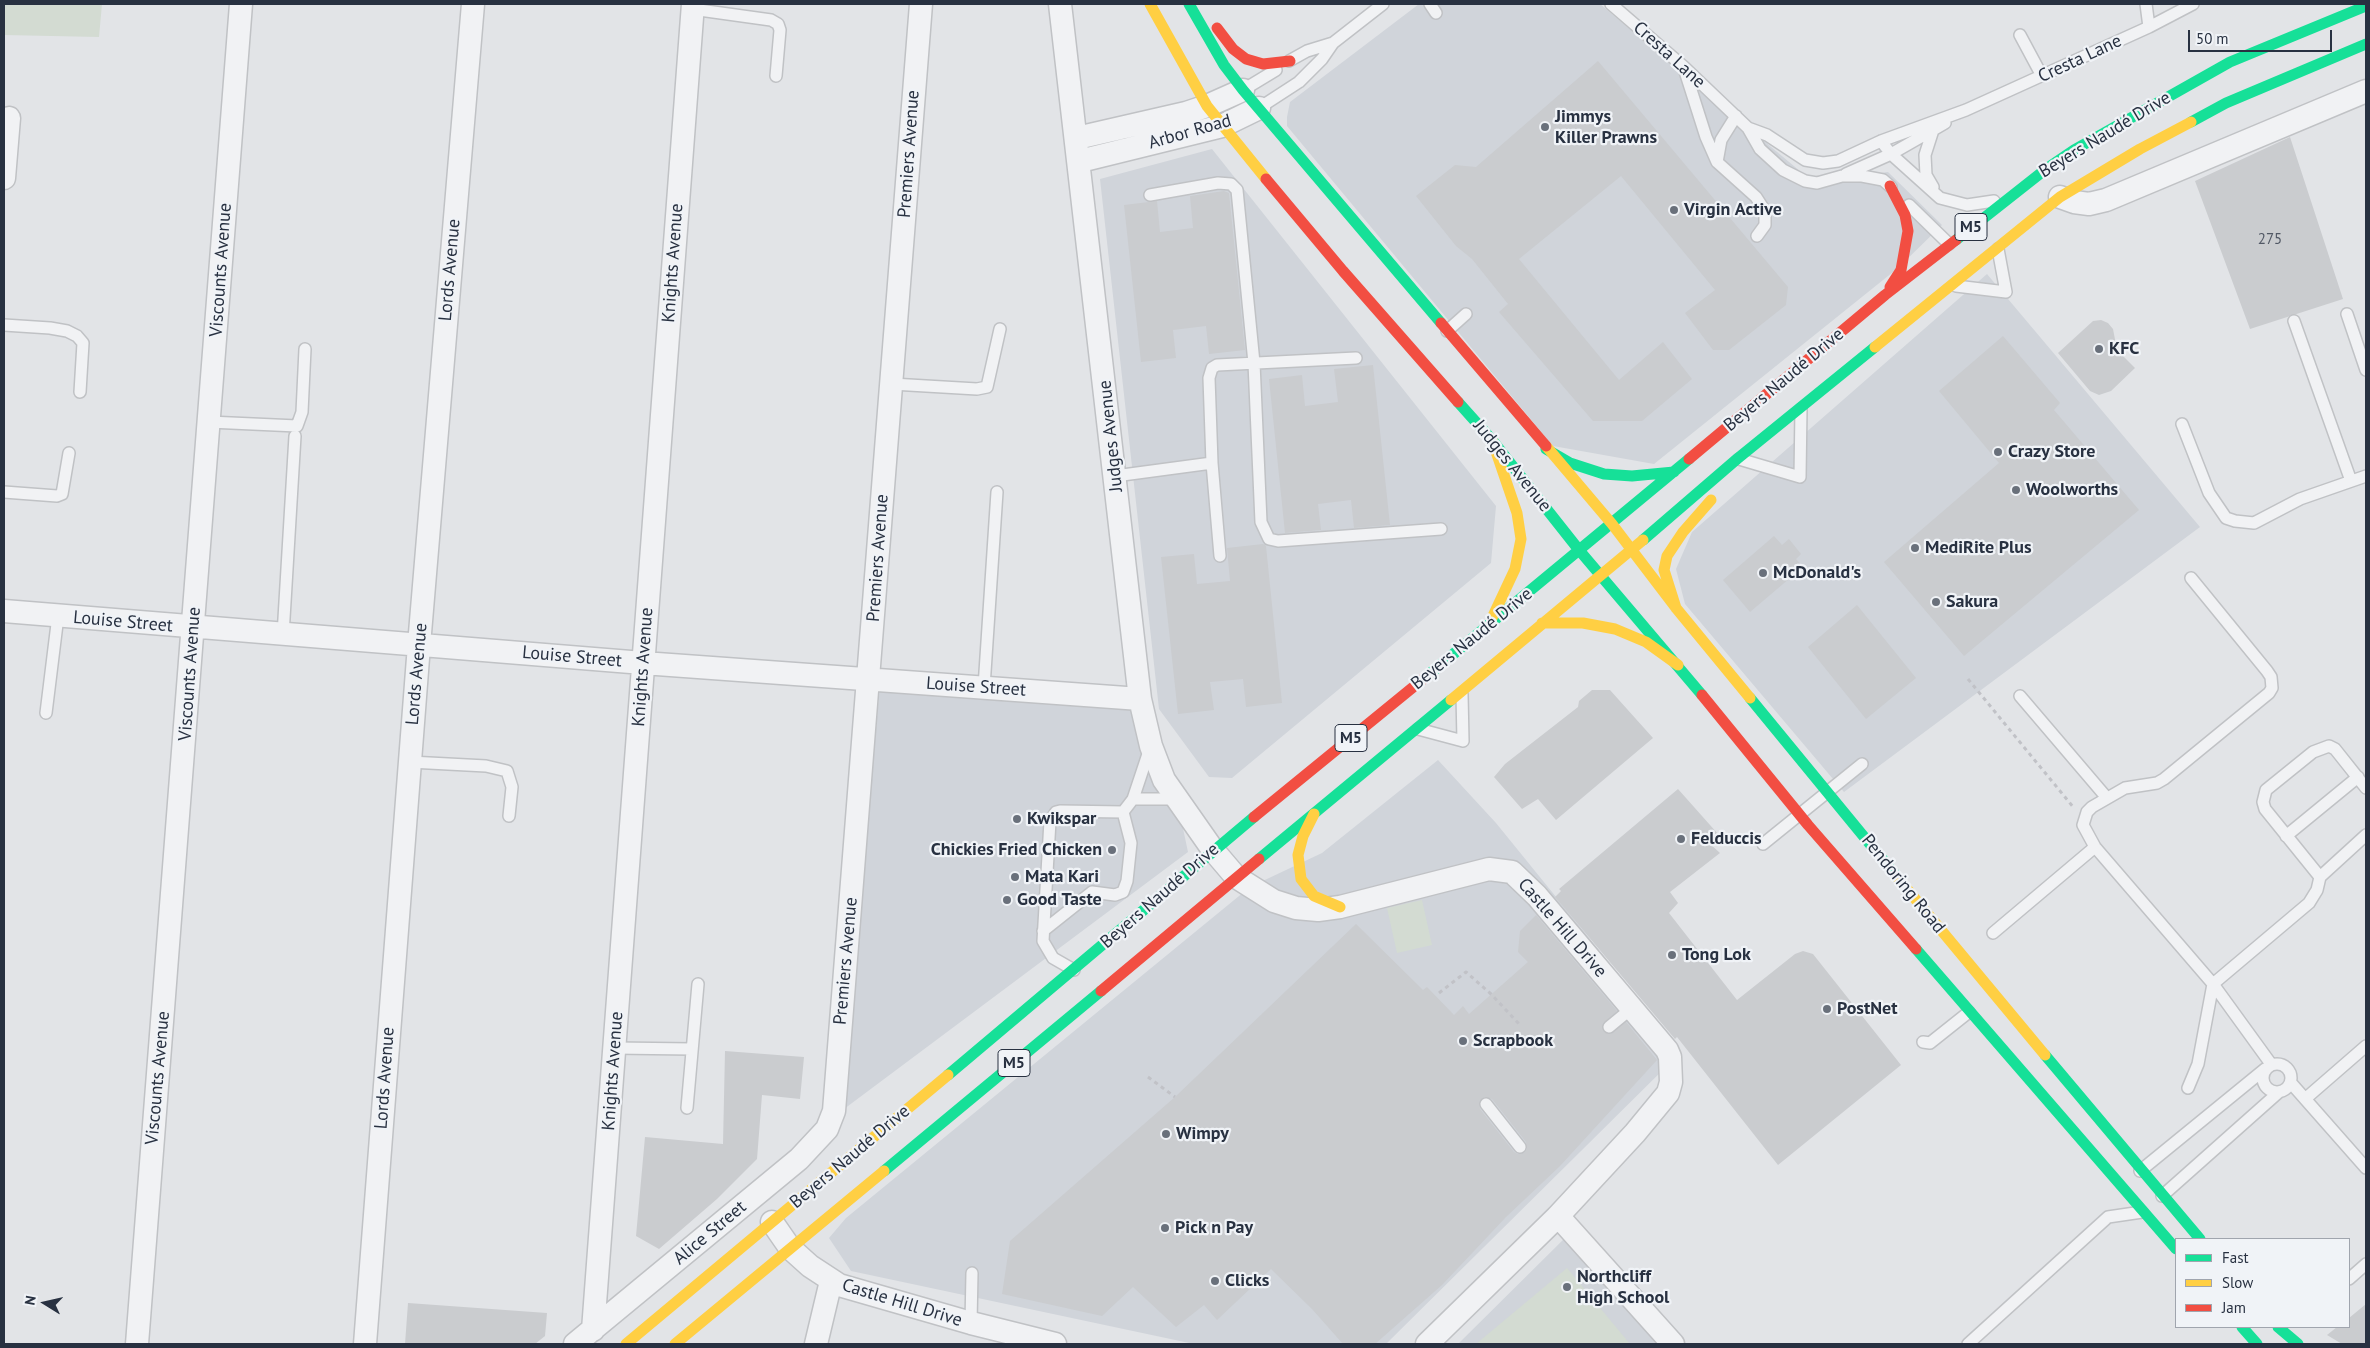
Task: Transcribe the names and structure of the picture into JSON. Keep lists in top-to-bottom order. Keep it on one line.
{"streets":{"main road":["Beyers Naudé Drive","M5","Judges Avenue","Pendoring Road"],"street":["Arbor Road","Premiers Avenue","Knights Avenue","Viscounts Avenue","Lords Avenue","Louise Street","Castle Hill Drive","Alice Street"],"lane":["Cresta Lane"]},"crossings":[["Cresta Lane","Beyers Naudé Drive"],["Arbor Road","Judges Avenue"],["Beyers Naudé Drive","Judges Avenue"],["Beyers Naudé Drive","Pendoring Road"],["Beyers Naudé Drive","Castle Hill Drive"],["Premiers Avenue","Louise Street"],["Premiers Avenue","Alice Street"],["Knights Avenue","Louise Street"],["Knights Avenue","Alice Street"],["Viscounts Avenue","Louise Street"],["Lords Avenue","Louise Street"],["Judges Avenue","Louise Street"],["Judges Avenue","Pendoring Road"],["Judges Avenue","Castle Hill Drive"]],"places":["Jimmys Killer Prawns","Virgin Active","KFC","Crazy Store","Woolworths","MediRite Plus","McDonald's","Sakura","Kwikspar","Felduccis","Chickies Fried Chicken","Mata Kari","Good Taste","Tong Lok","PostNet","Scrapbook","Wimpy","Pick n Pay","Clicks","Northcliff High School"],"house_numbers":["275"],"legend":["Fast","Slow","Jam"],"scale_bar":"50 m","north":"left"}
